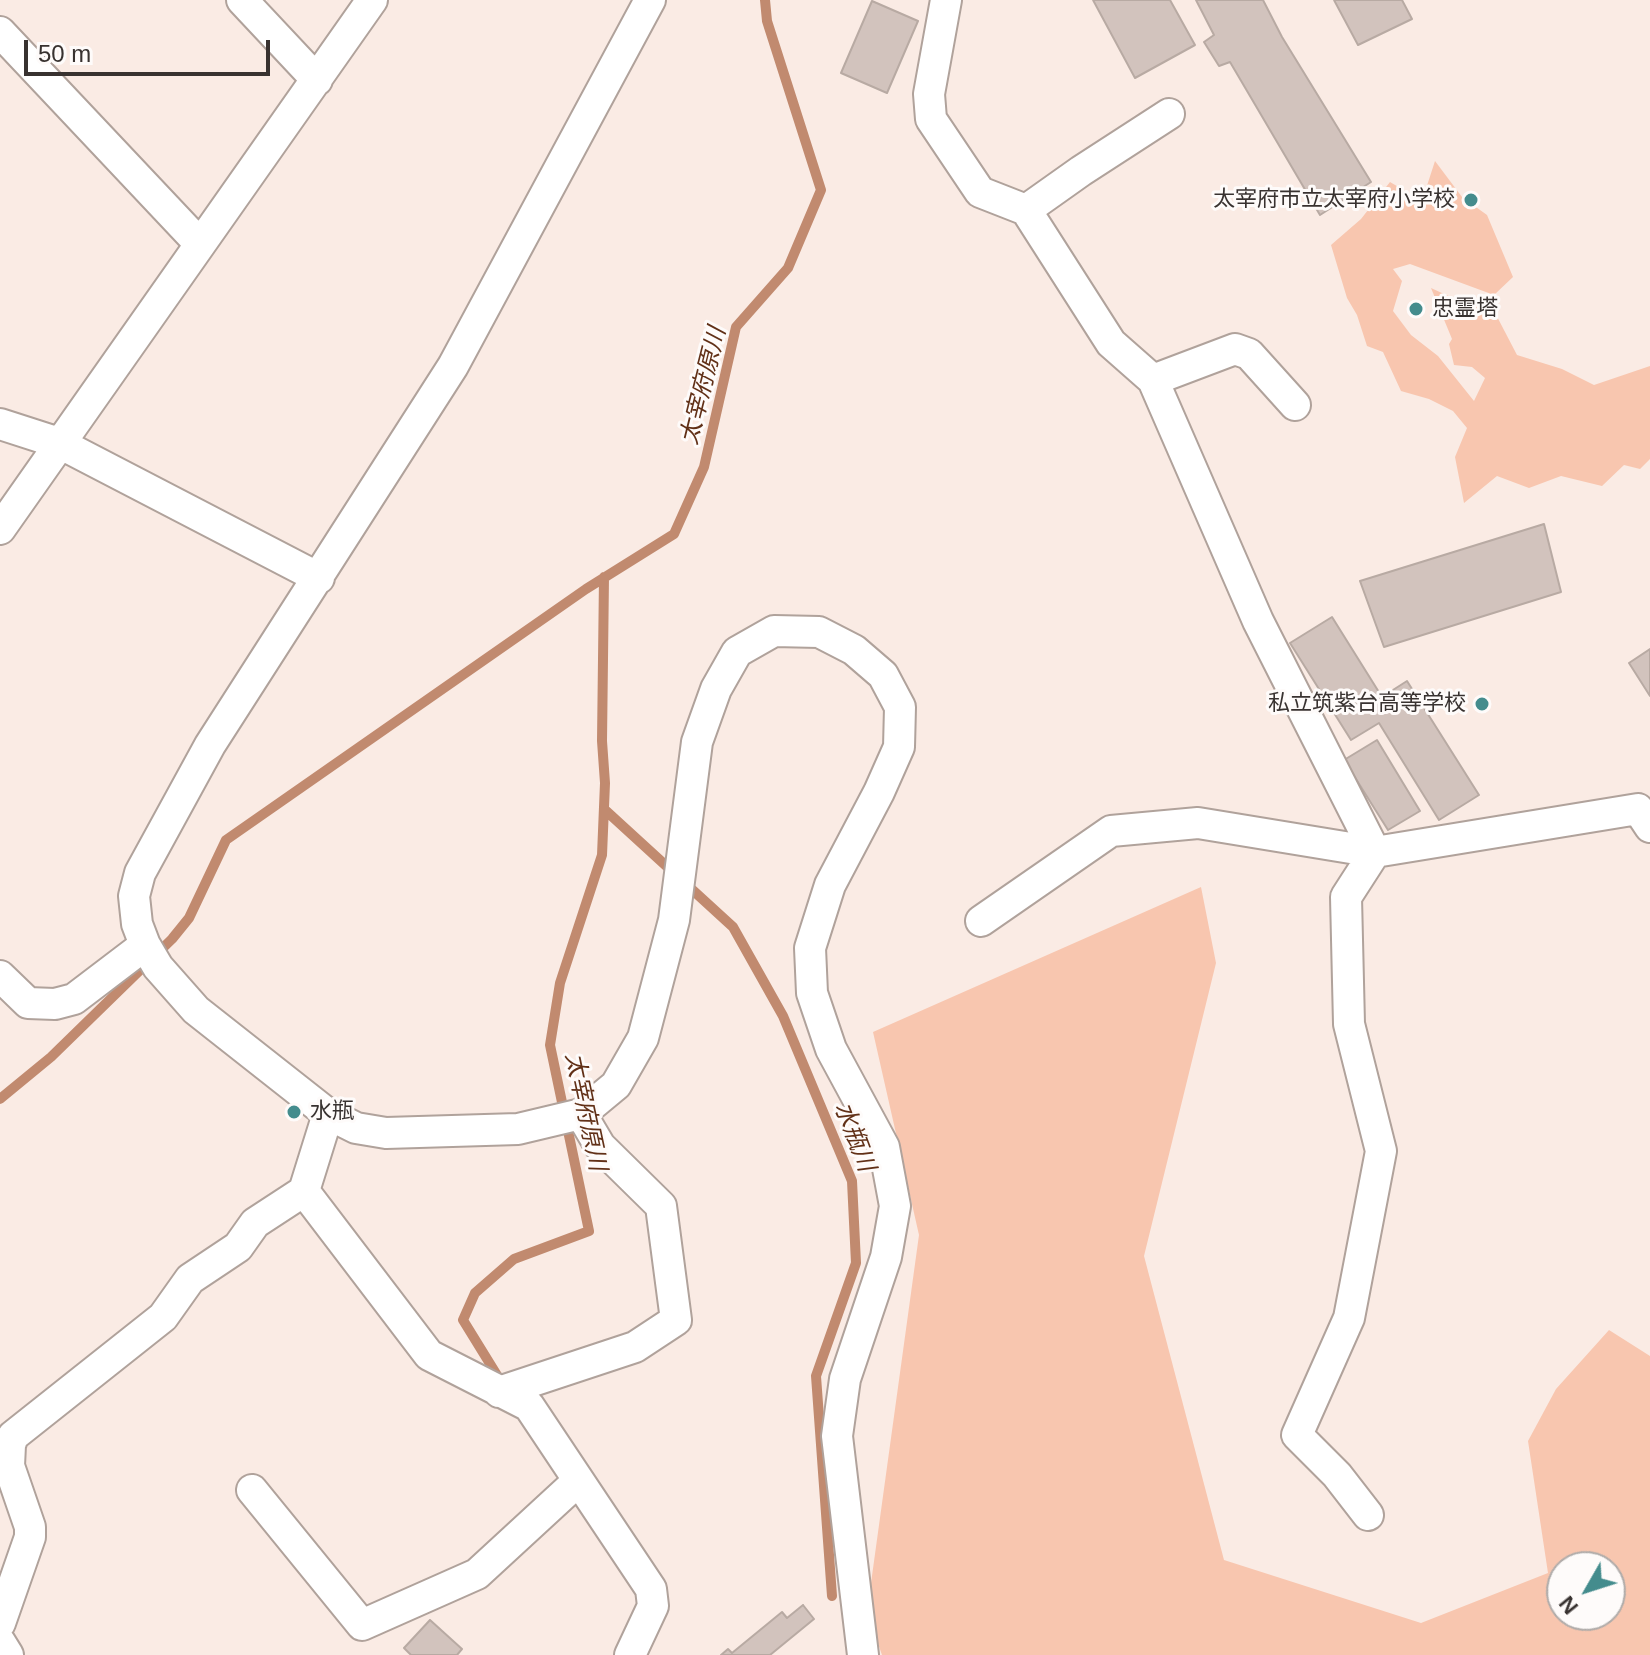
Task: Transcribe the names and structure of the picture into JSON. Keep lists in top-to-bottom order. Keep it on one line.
{"water":["太宰府原川","水瓶川"],"places":["太宰府市立太宰府小学校","忠霊塔","私立筑紫台高等学校","水瓶"],"scale_bar":"50 m","north":"bottom left"}
